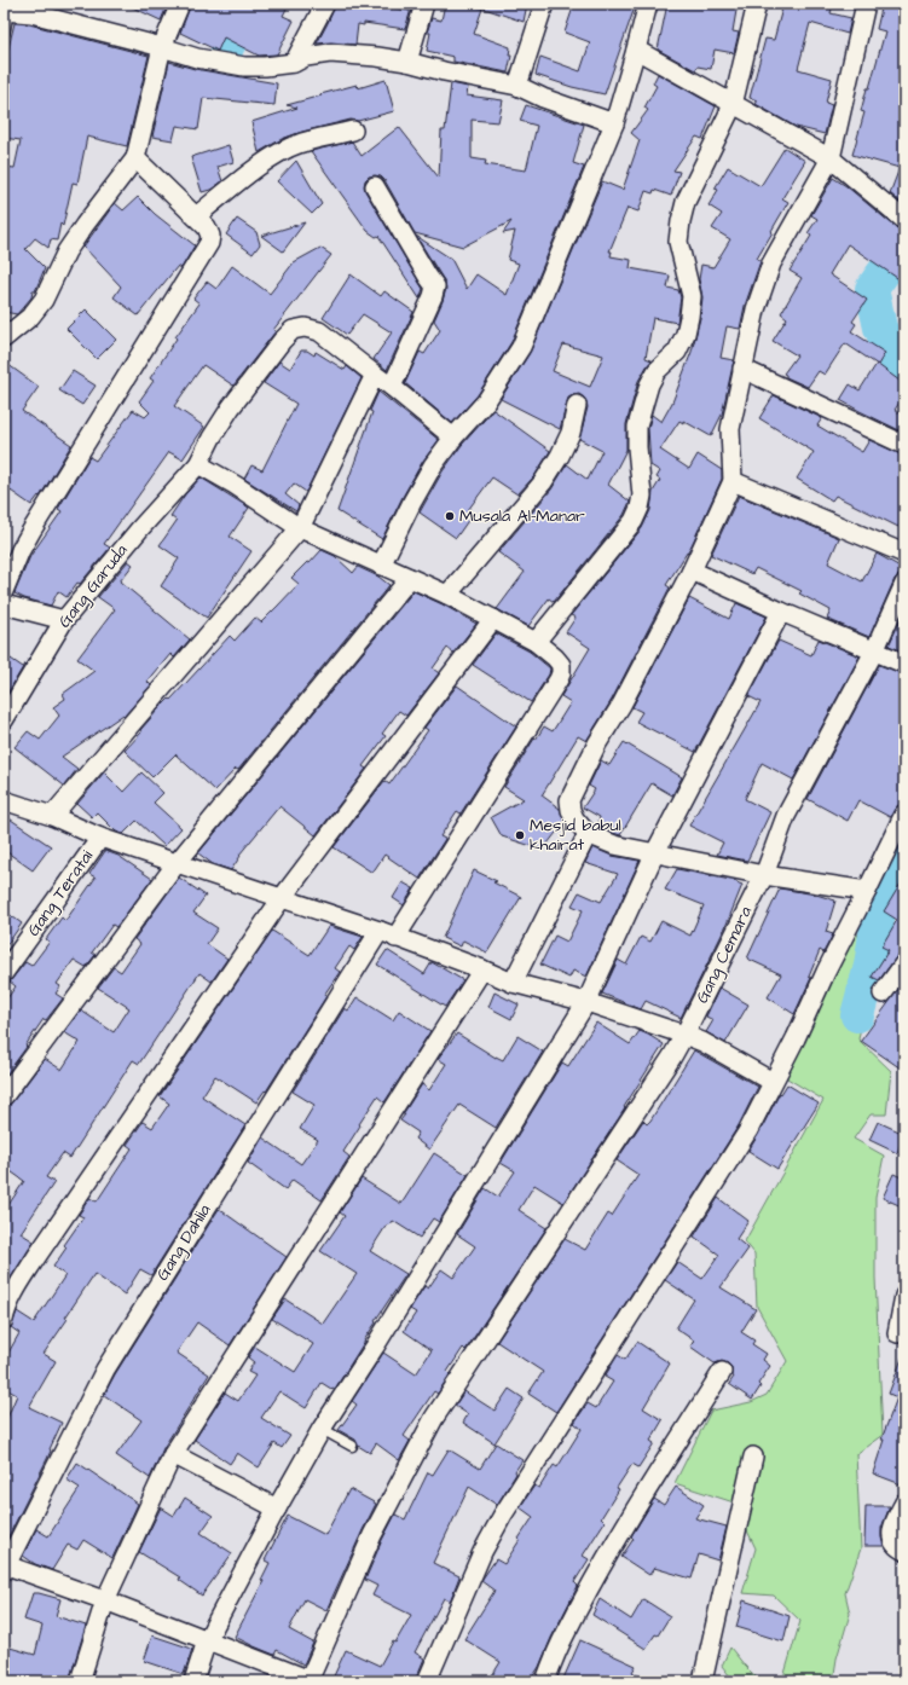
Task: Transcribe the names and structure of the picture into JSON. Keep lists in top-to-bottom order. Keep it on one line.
{"streets":{"street":["Gang Garuda","Gang Teratai","Gang Cemara","Gang Dahlia"]},"places":["Musala Al-Manar","Mesjid babul khairat"]}
